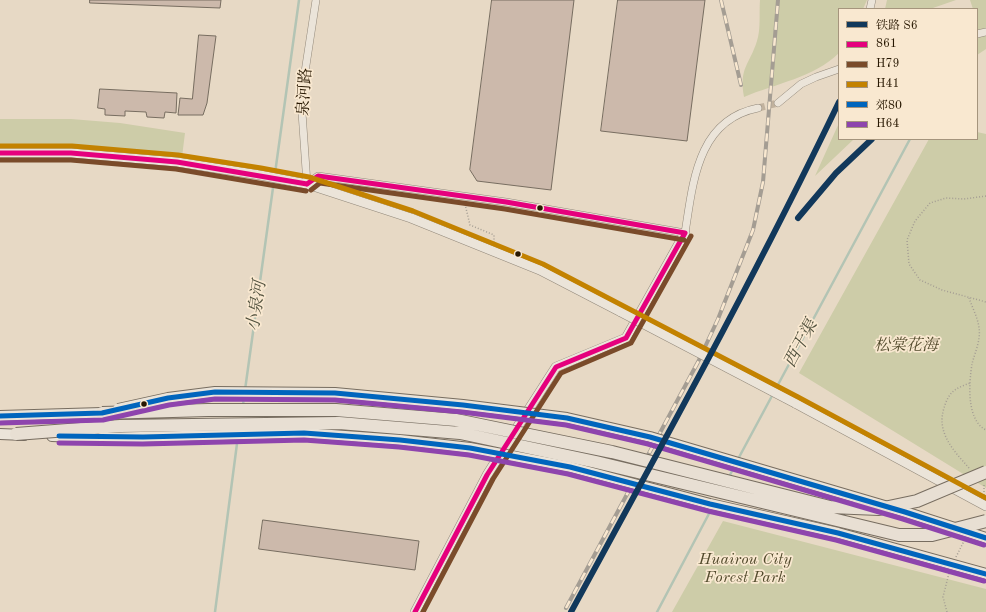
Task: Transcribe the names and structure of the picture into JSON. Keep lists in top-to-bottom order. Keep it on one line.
{"streets":{"street":["泉河路"]},"water":["小泉河","西干渠"],"parks":["松棠花海","Huairou City Forest Park"],"lines":["rail line S6","transit line H41","transit line 861","transit line H79","transit line 郊80","transit line H64"],"legend":["铁路 S6","861","H79","H41","郊80","H64"]}
